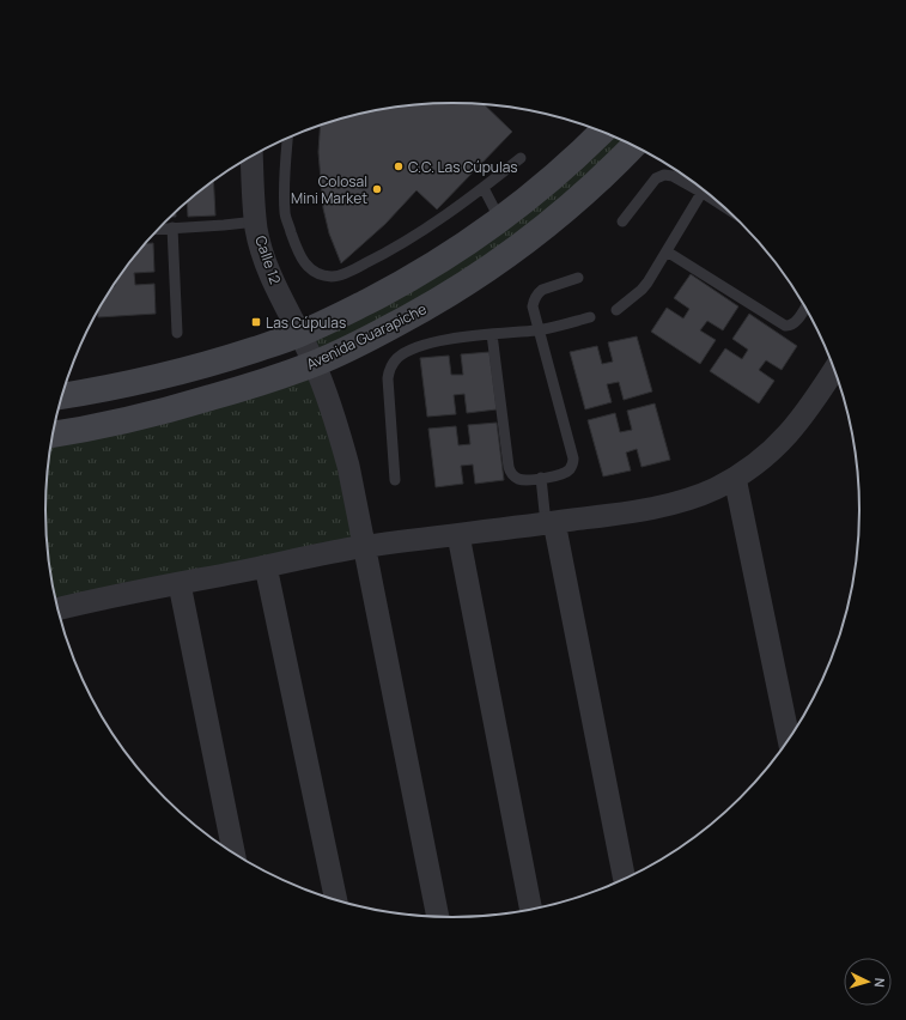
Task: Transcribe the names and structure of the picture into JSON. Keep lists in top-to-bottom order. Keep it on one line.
{"streets":{"street":["Calle 12","Avenida Guarapiche"]},"crossings":[["Calle 12","Avenida Guarapiche"]],"places":{"other":["C.C. Las Cúpulas","Colosal Mini Market"],"transit":["Las Cúpulas"]},"north":"right"}
